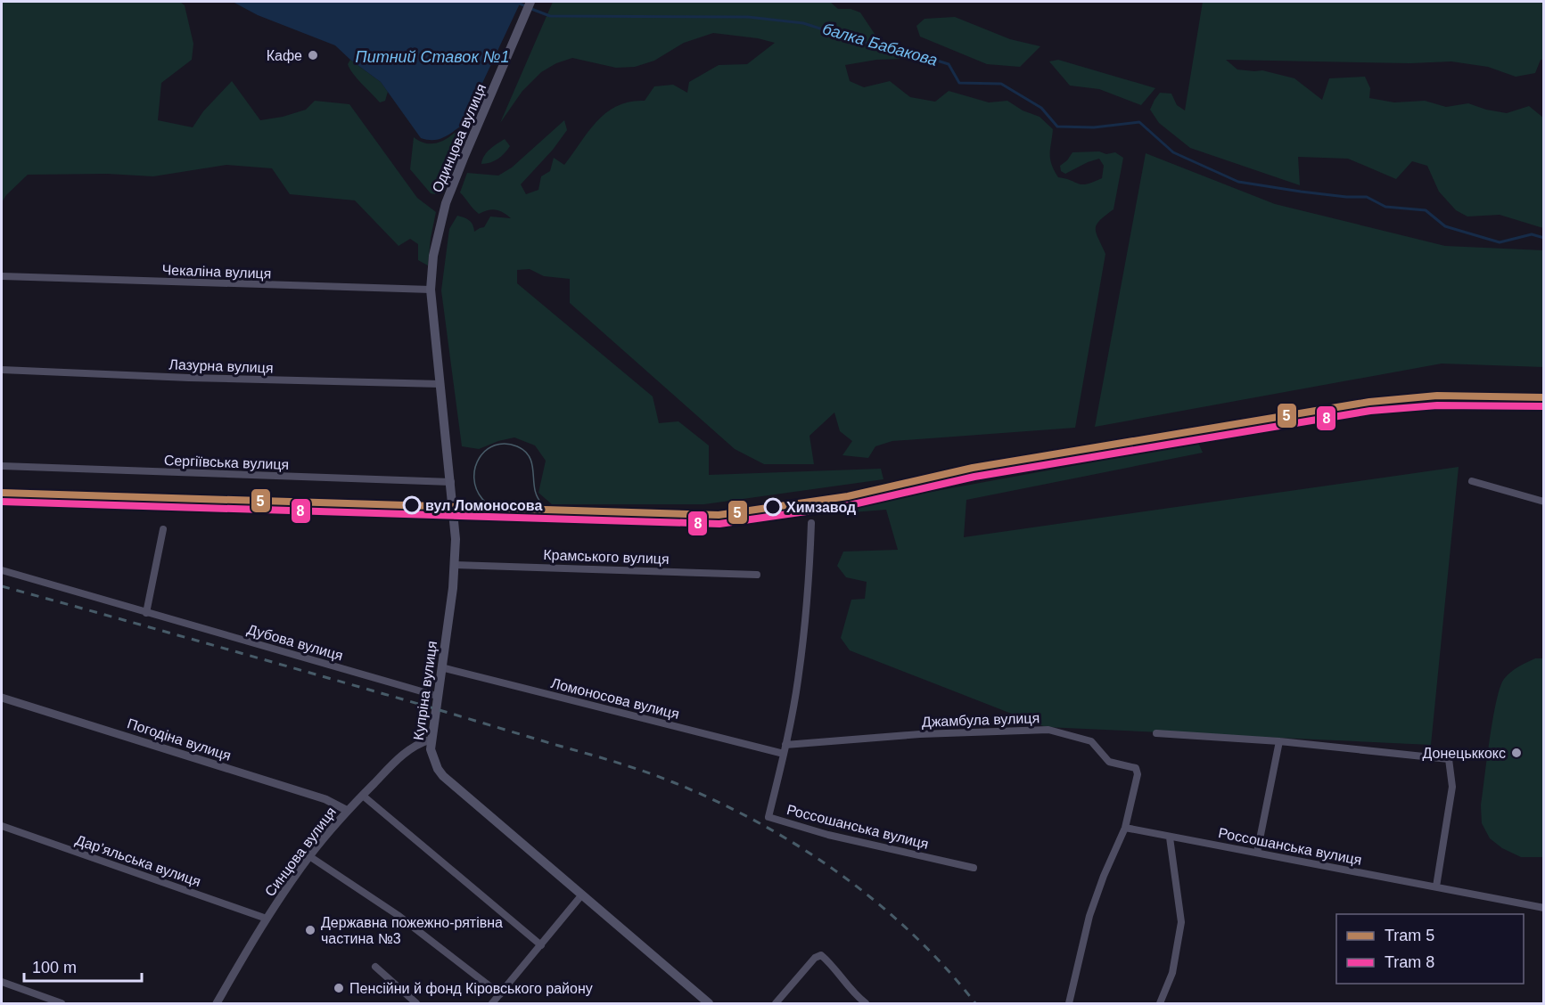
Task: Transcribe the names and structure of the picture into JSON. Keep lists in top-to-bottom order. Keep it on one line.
{"streets":{"main road":["Одинцова вулиця","Купріна вулиця"],"street":["Чекаліна вулиця","Лазурна вулиця","Сергіївська вулиця","Крамського вулиця","Дубова вулиця","Ломоносова вулиця","Джамбула вулиця","Погодіна вулиця","Россошанська вулиця","Синцова вулиця","Дар’яльська вулиця"]},"crossings":[["Одинцова вулиця","Чекаліна вулиця"],["Одинцова вулиця","Купріна вулиця"],["Чекаліна вулиця","Купріна вулиця"],["Лазурна вулиця","Купріна вулиця"],["Сергіївська вулиця","Купріна вулиця"],["Крамського вулиця","Купріна вулиця"],["Дубова вулиця","Купріна вулиця"],["Купріна вулиця","Ломоносова вулиця"],["Купріна вулиця","Синцова вулиця"],["Ломоносова вулиця","Россошанська вулиця"],["Джамбула вулиця","Россошанська вулиця"],["Погодіна вулиця","Синцова вулиця"],["Синцова вулиця","Дар’яльська вулиця"]],"water":["балка Бабакова","Питний Ставок №1"],"places":["Кафе","вул Ломоносова","Химзавод","Донецьккокс","Державна пожежно-рятівна частина №3","Пенсійни й фонд Кіровського району"],"lines":["tram line 5","tram line 8"],"legend":["Tram 5","Tram 8"],"scale_bar":"100 m"}
